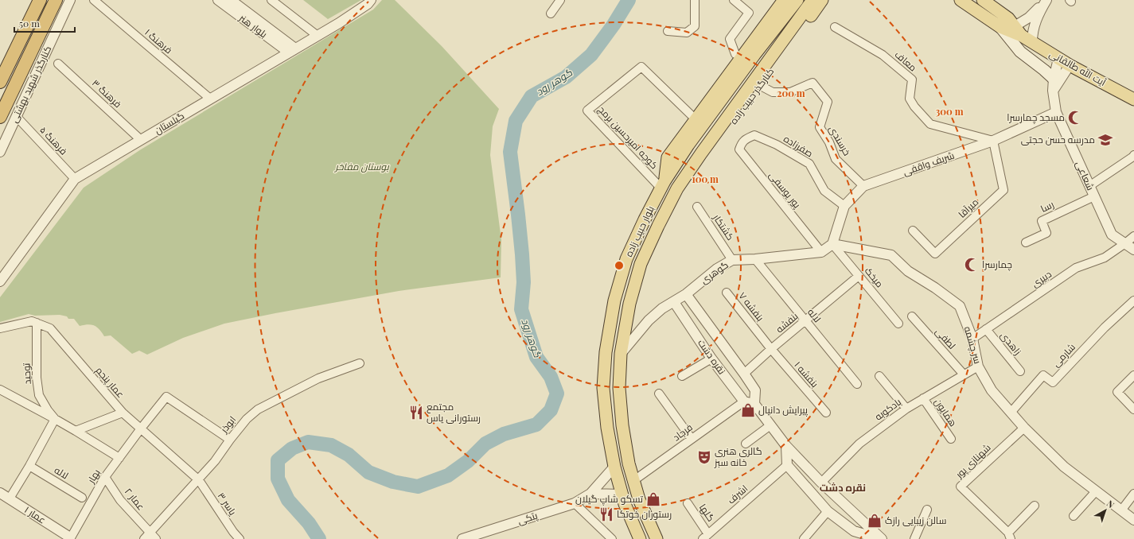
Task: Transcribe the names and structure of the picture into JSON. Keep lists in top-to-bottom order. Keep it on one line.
{"streets":{"main road":["آیت الله طالقانی","کنارگذر حبیب زاده","بلوار حبیب زاده"],"street":["بلوار هنر","فرهنگ ۱","معاف","کنارگذر شهید بهشتی","فرهنگ ۳","گیلستان","کوچه امیرحسین برمچ","فرهنگ ۵","خرسندی","صفرزاده","شریف واقفی","شعاعی","پور یوسفی","رسا","میرآقا","کشتکار","گوهری","میخک","دبیری","بنفشه ۷","لاله","بنفشه","لطفی","زاهدی","سر چشمه","شارمی","نقره دشت","توحید","بنفشه ۱","عمار پنجم","بادکوبه","همایون","ابوذر","فرجاد","شهنازی پور","بهار","اشرف","عمار ۲","یاسر ۳","گلها","عمار ۱","پتکی"]},"crossings":[["بلوار هنر","گیلستان"],["فرهنگ ۱","گیلستان"],["معاف","شریف واقفی"],["معاف","میرآقا"],["آیت الله طالقانی","شعاعی"],["کنارگذر شهید بهشتی","فرهنگ ۵"],["فرهنگ ۳","گیلستان"],["کنارگذر حبیب زاده","خرسندی"],["کنارگذر حبیب زاده","بلوار حبیب زاده"],["گیلستان","فرهنگ ۵"],["کوچه امیرحسین برمچ","بلوار حبیب زاده"],["خرسندی","شریف واقفی"],["صفرزاده","شریف واقفی"],["صفرزاده","پور یوسفی"],["شریف واقفی","شعاعی"],["شریف واقفی","میرآقا"],["شریف واقفی","گوهری"],["شریف واقفی","میخک"],["شریف واقفی","سر چشمه"],["شعاعی","رسا"],["شعاعی","دبیری"],["پور یوسفی","گوهری"],["کشتکار","گوهری"],["بلوار حبیب زاده","گوهری"],["بلوار حبیب زاده","فرجاد"],["گوهری","میخک"],["گوهری","لاله"],["گوهری","سر چشمه"],["گوهری","نقره دشت"],["میخک","بنفشه"],["میخک","سر چشمه"],["دبیری","زاهدی"],["دبیری","سر چشمه"],["بنفشه ۷","بنفشه"],["بنفشه ۷","بنفشه ۱"],["لاله","بنفشه"],["بنفشه","نقره دشت"],["بنفشه","بنفشه ۱"],["لطفی","بادکوبه"],["سر چشمه","شارمی"],["سر چشمه","بادکوبه"],["سر چشمه","شهنازی پور"],["نقره دشت","فرجاد"],["توحید","عمار پنجم"],["توحید","بهار"],["عمار پنجم","ابوذر"],["عمار پنجم","بهار"],["عمار پنجم","یاسر ۳"],["بادکوبه","همایون"],["ابوذر","بهار"],["ابوذر","عمار ۲"],["ابوذر","یاسر ۳"],["بهار","عمار ۲"],["بهار","عمار ۱"],["اشرف","گلها"]],"districts":["نقره دشت"],"water":["گوهر رود"],"parks":["بوستان مفاخر"],"places":{"mosque":["مسجد چمارسرا","چمارسرا"],"school or university":["مدرسه حسن حجتی"],"shop":["پیرایش دانیال","تسکو شاپ گیلان","سالن زیبایی رازک"],"restaurant":["مجتمع رستورانی یاس","رستوران خوتکا"],"theatre":["گالری هنری خانه سبز"]},"scale_bar":"50 m","north":"top right","rings":["200 m","300 m","100 m"]}
